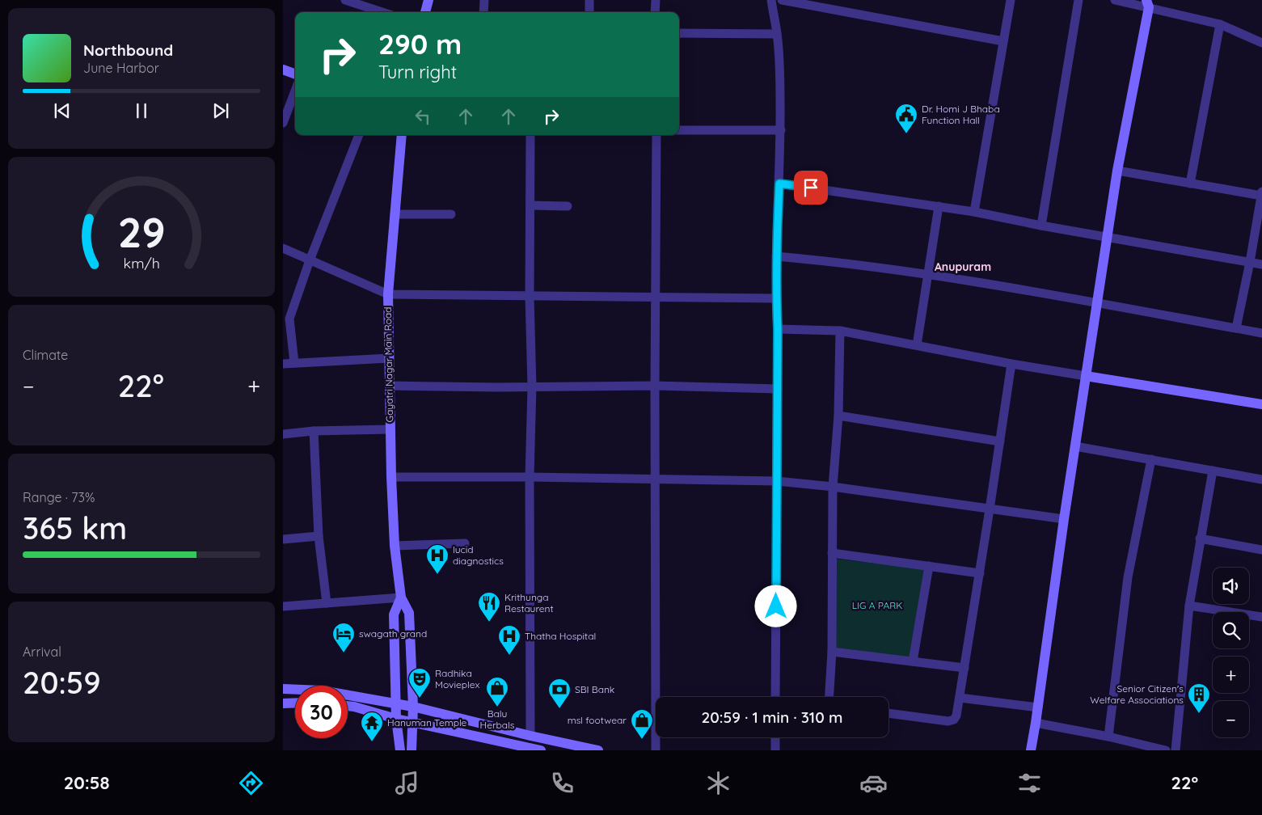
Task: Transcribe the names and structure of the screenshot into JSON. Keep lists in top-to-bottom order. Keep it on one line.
{"streets":{"street":["Gayatri Nagar Main Road"]},"districts":["Anupuram"],"parks":["LIG A PARK"],"places":{"public building":["Dr. Homi J Bhaba Function Hall"],"hospital":["lucid diagnostics","Thatha Hospital"],"restaurant":["Krithunga Restaurent"],"hotel":["swagath grand"],"theatre":["Radhika Movieplex"],"shop":["Balu Herbals","msl footwear"],"bank":["SBI Bank"],"building":["Senior Citizen's Welfare Associations"],"temple":["Hanuman Temple"]},"page":{"turn":["290 m","Turn right"],"song":["Northbound","June Harbor"],"tile":["Climate",["Range · 73%","365 km"],["Arrival","20:59"]],"heat":["−","22°","+"],"map_buttons":["+","−"],"limit":"30","trip":"20:59 · 1 min · 310 m","tabs":["20:58","22°"],"gauge":["29","km/h"]}}
